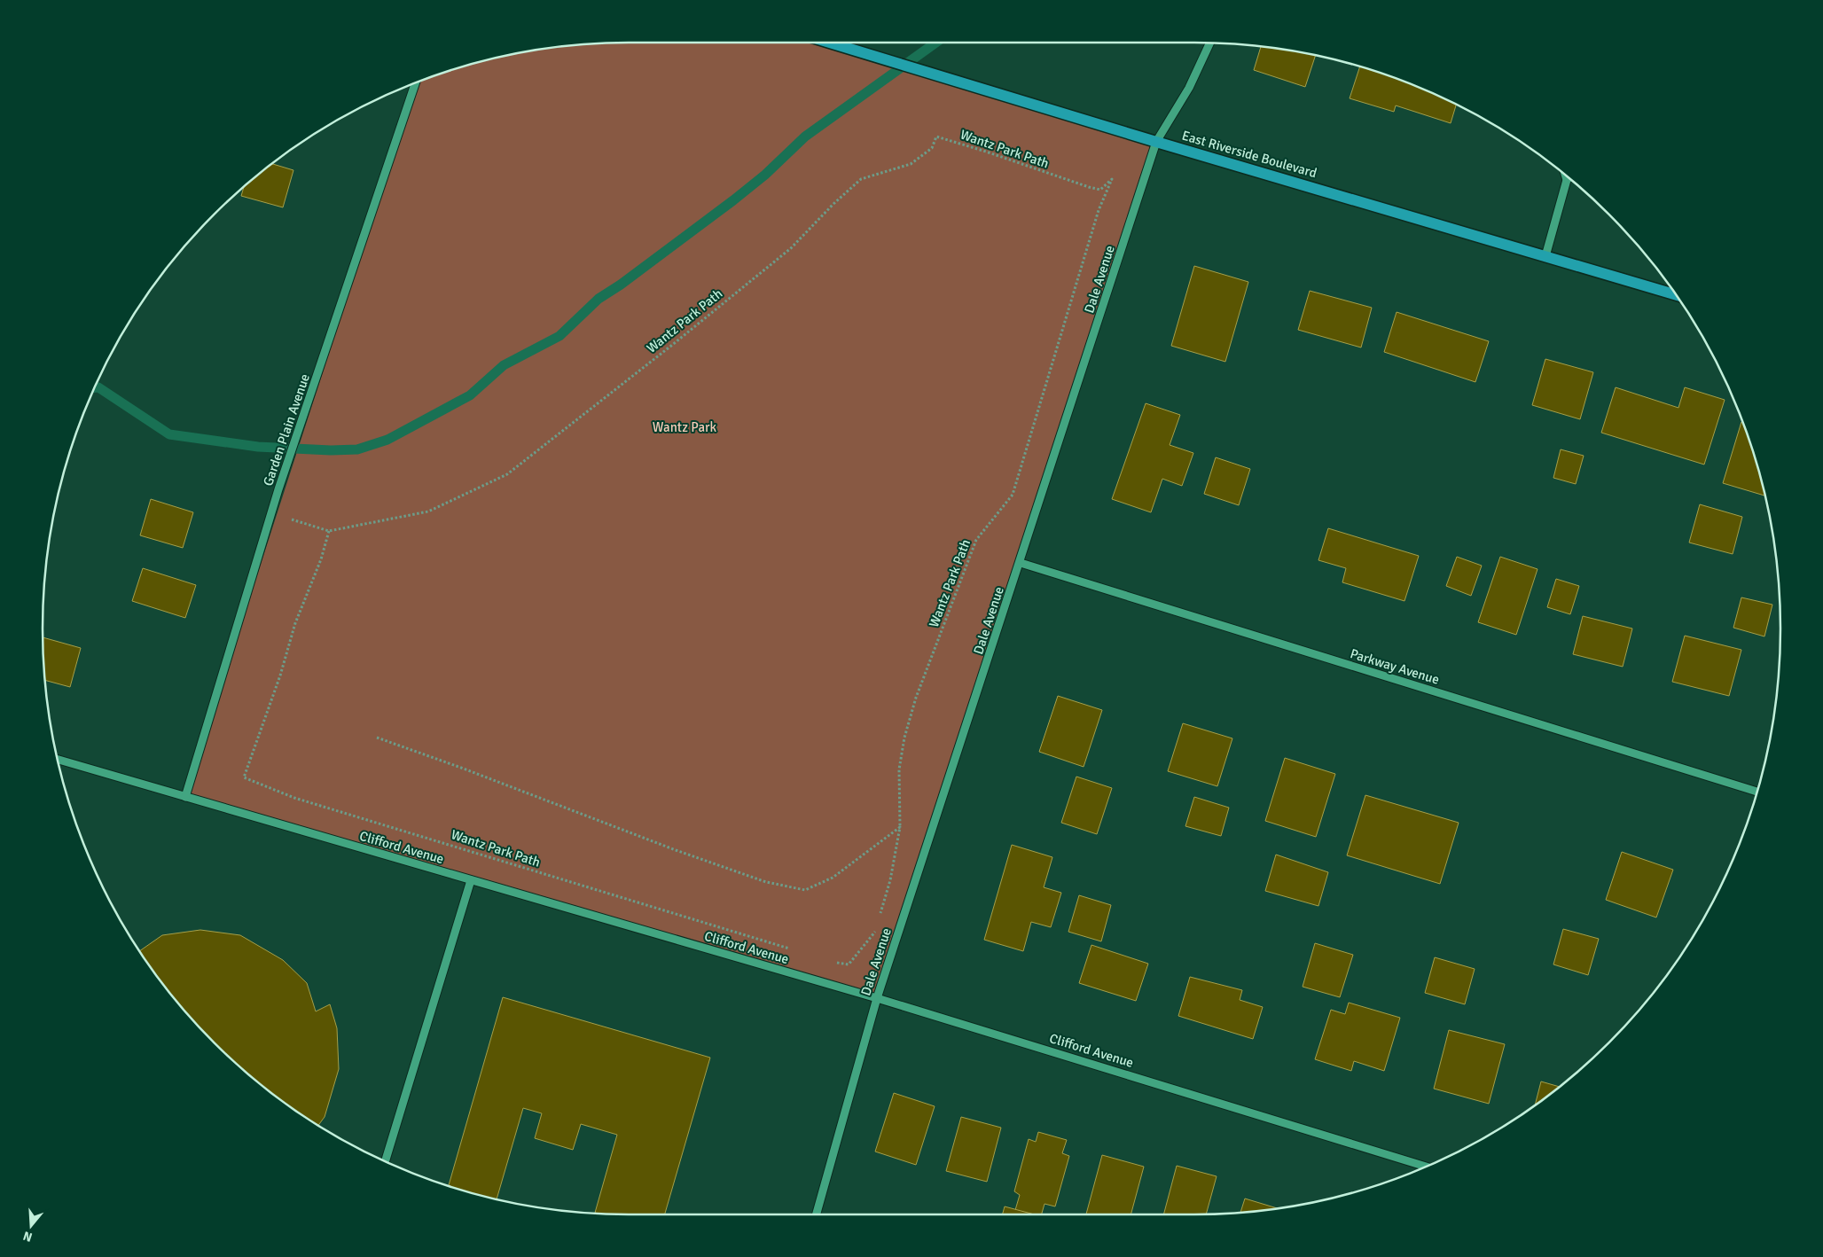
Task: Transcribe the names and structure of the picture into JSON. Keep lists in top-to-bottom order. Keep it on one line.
{"streets":{"main road":["East Riverside Boulevard"],"street":["Dale Avenue","Garden Plain Avenue","Parkway Avenue","Clifford Avenue"],"path":["Wantz Park Path"]},"crossings":[["Wantz Park Path","Garden Plain Avenue"],["East Riverside Boulevard","Dale Avenue"],["Dale Avenue","Parkway Avenue"],["Dale Avenue","Clifford Avenue"],["Garden Plain Avenue","Clifford Avenue"]],"parks":["Wantz Park"],"north":"bottom"}
